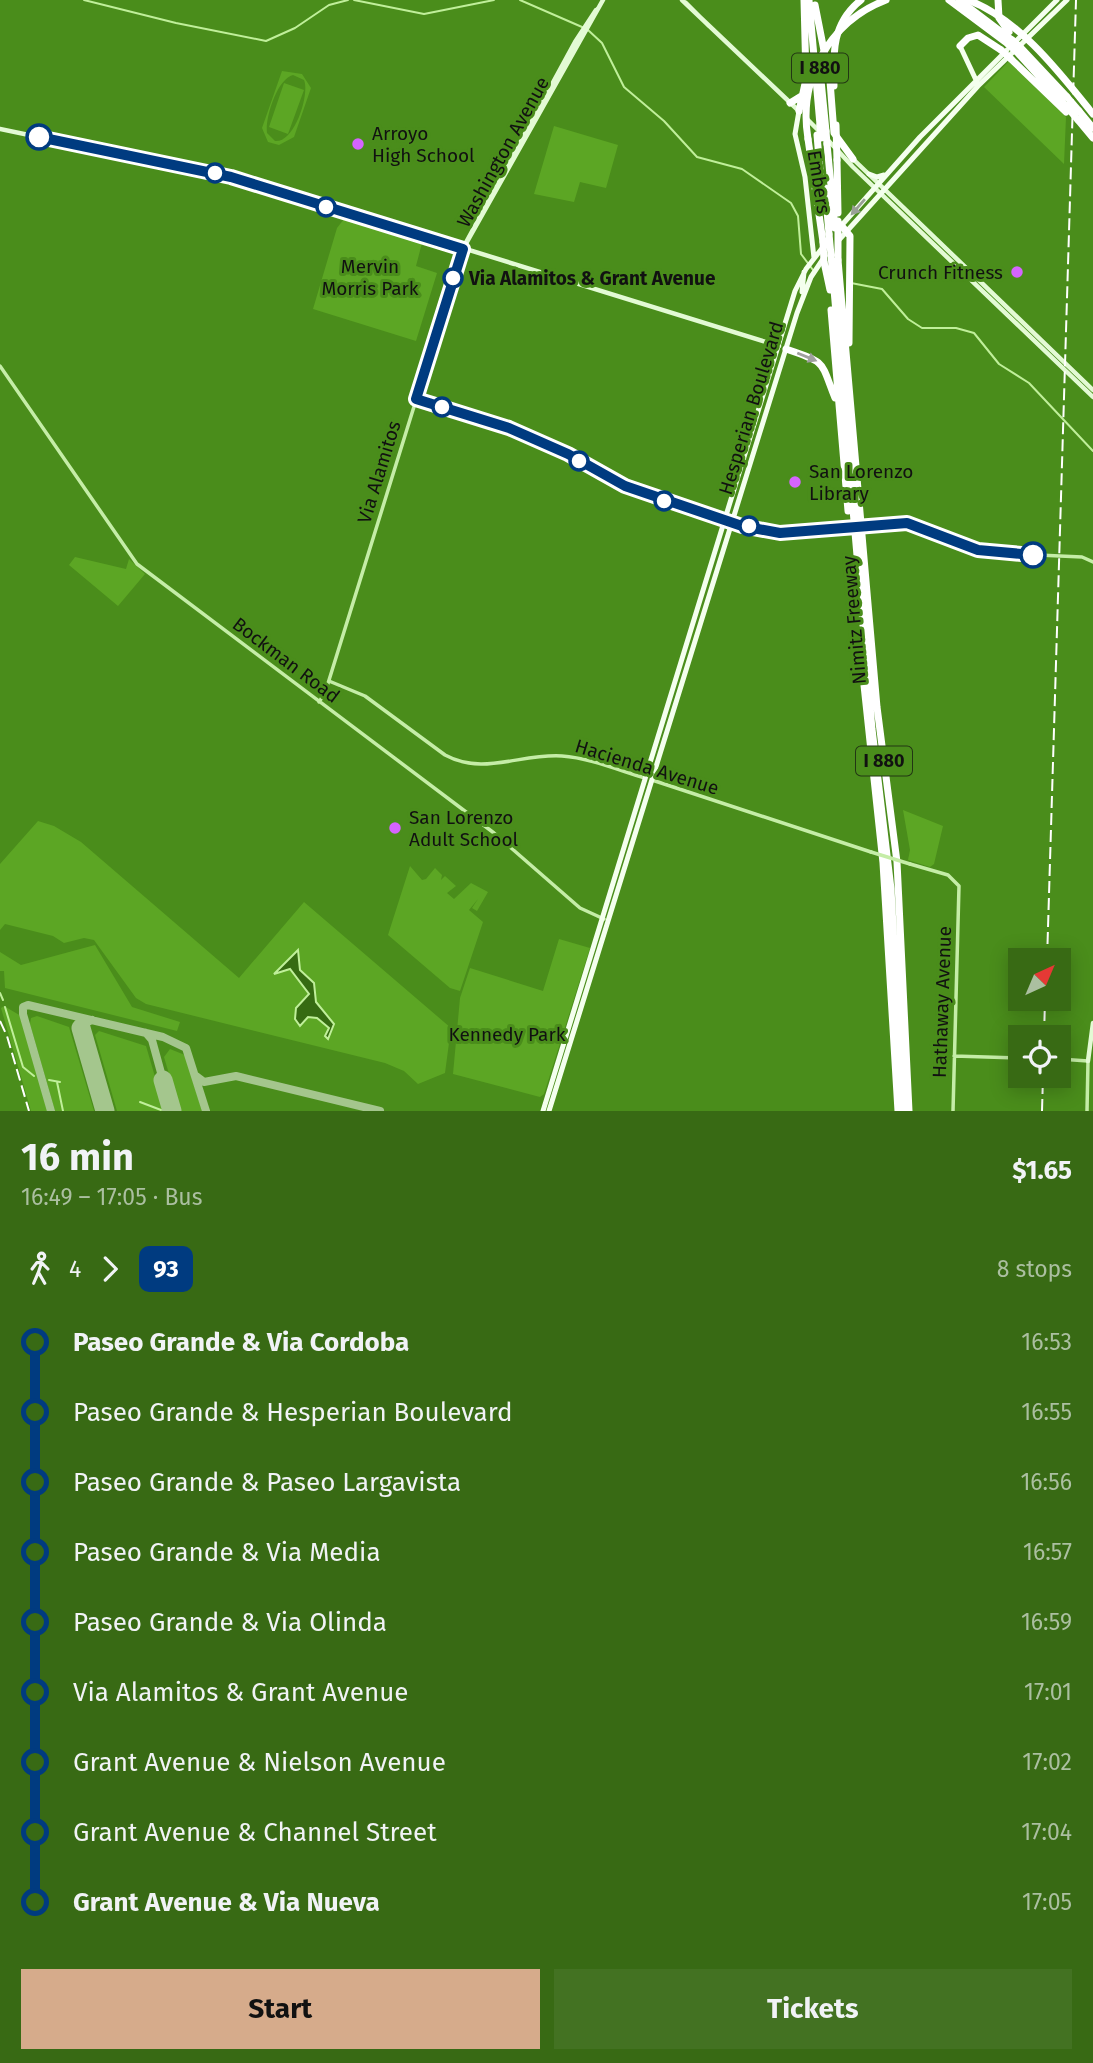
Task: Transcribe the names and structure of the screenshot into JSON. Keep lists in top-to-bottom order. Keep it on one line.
{"streets":{"highway":["I 880","Nimitz Freeway"],"main road":["Washington Avenue","Embers","Hesperian Boulevard"],"street":["Via Alamitos","Bockman Road","Hacienda Avenue","Hathaway Avenue"]},"crossings":[["I 880","Nimitz Freeway"],["Washington Avenue","Via Alamitos"],["Embers","Hesperian Boulevard"],["Hesperian Boulevard","Nimitz Freeway"],["Hesperian Boulevard","Bockman Road"],["Hesperian Boulevard","Hacienda Avenue"],["Via Alamitos","Bockman Road"],["Via Alamitos","Hacienda Avenue"],["Hacienda Avenue","Hathaway Avenue"]],"parks":["Mervin Morris Park","Kennedy Park"],"places":["Arroyo High School","Crunch Fitness","Via Alamitos & Grant Avenue","San Lorenzo Library","San Lorenzo Adult School"],"lines":["bus line 93"],"north":"top right","page":{"heading":["16 min","16:49 – 17:05 · Bus","$1.65"],"legs":["4","93","8 stops"],"list":[{"name":"Paseo Grande & Via Cordoba","value":"16:53"},{"name":"Paseo Grande & Hesperian Boulevard","value":"16:55"},{"name":"Paseo Grande & Paseo Largavista","value":"16:56"},{"name":"Paseo Grande & Via Media","value":"16:57"},{"name":"Paseo Grande & Via Olinda","value":"16:59"},{"name":"Via Alamitos & Grant Avenue","value":"17:01"},{"name":"Grant Avenue & Nielson Avenue","value":"17:02"},{"name":"Grant Avenue & Channel Street","value":"17:04"},{"name":"Grant Avenue & Via Nueva","value":"17:05"}],"buttons":["Start","Tickets"]}}
